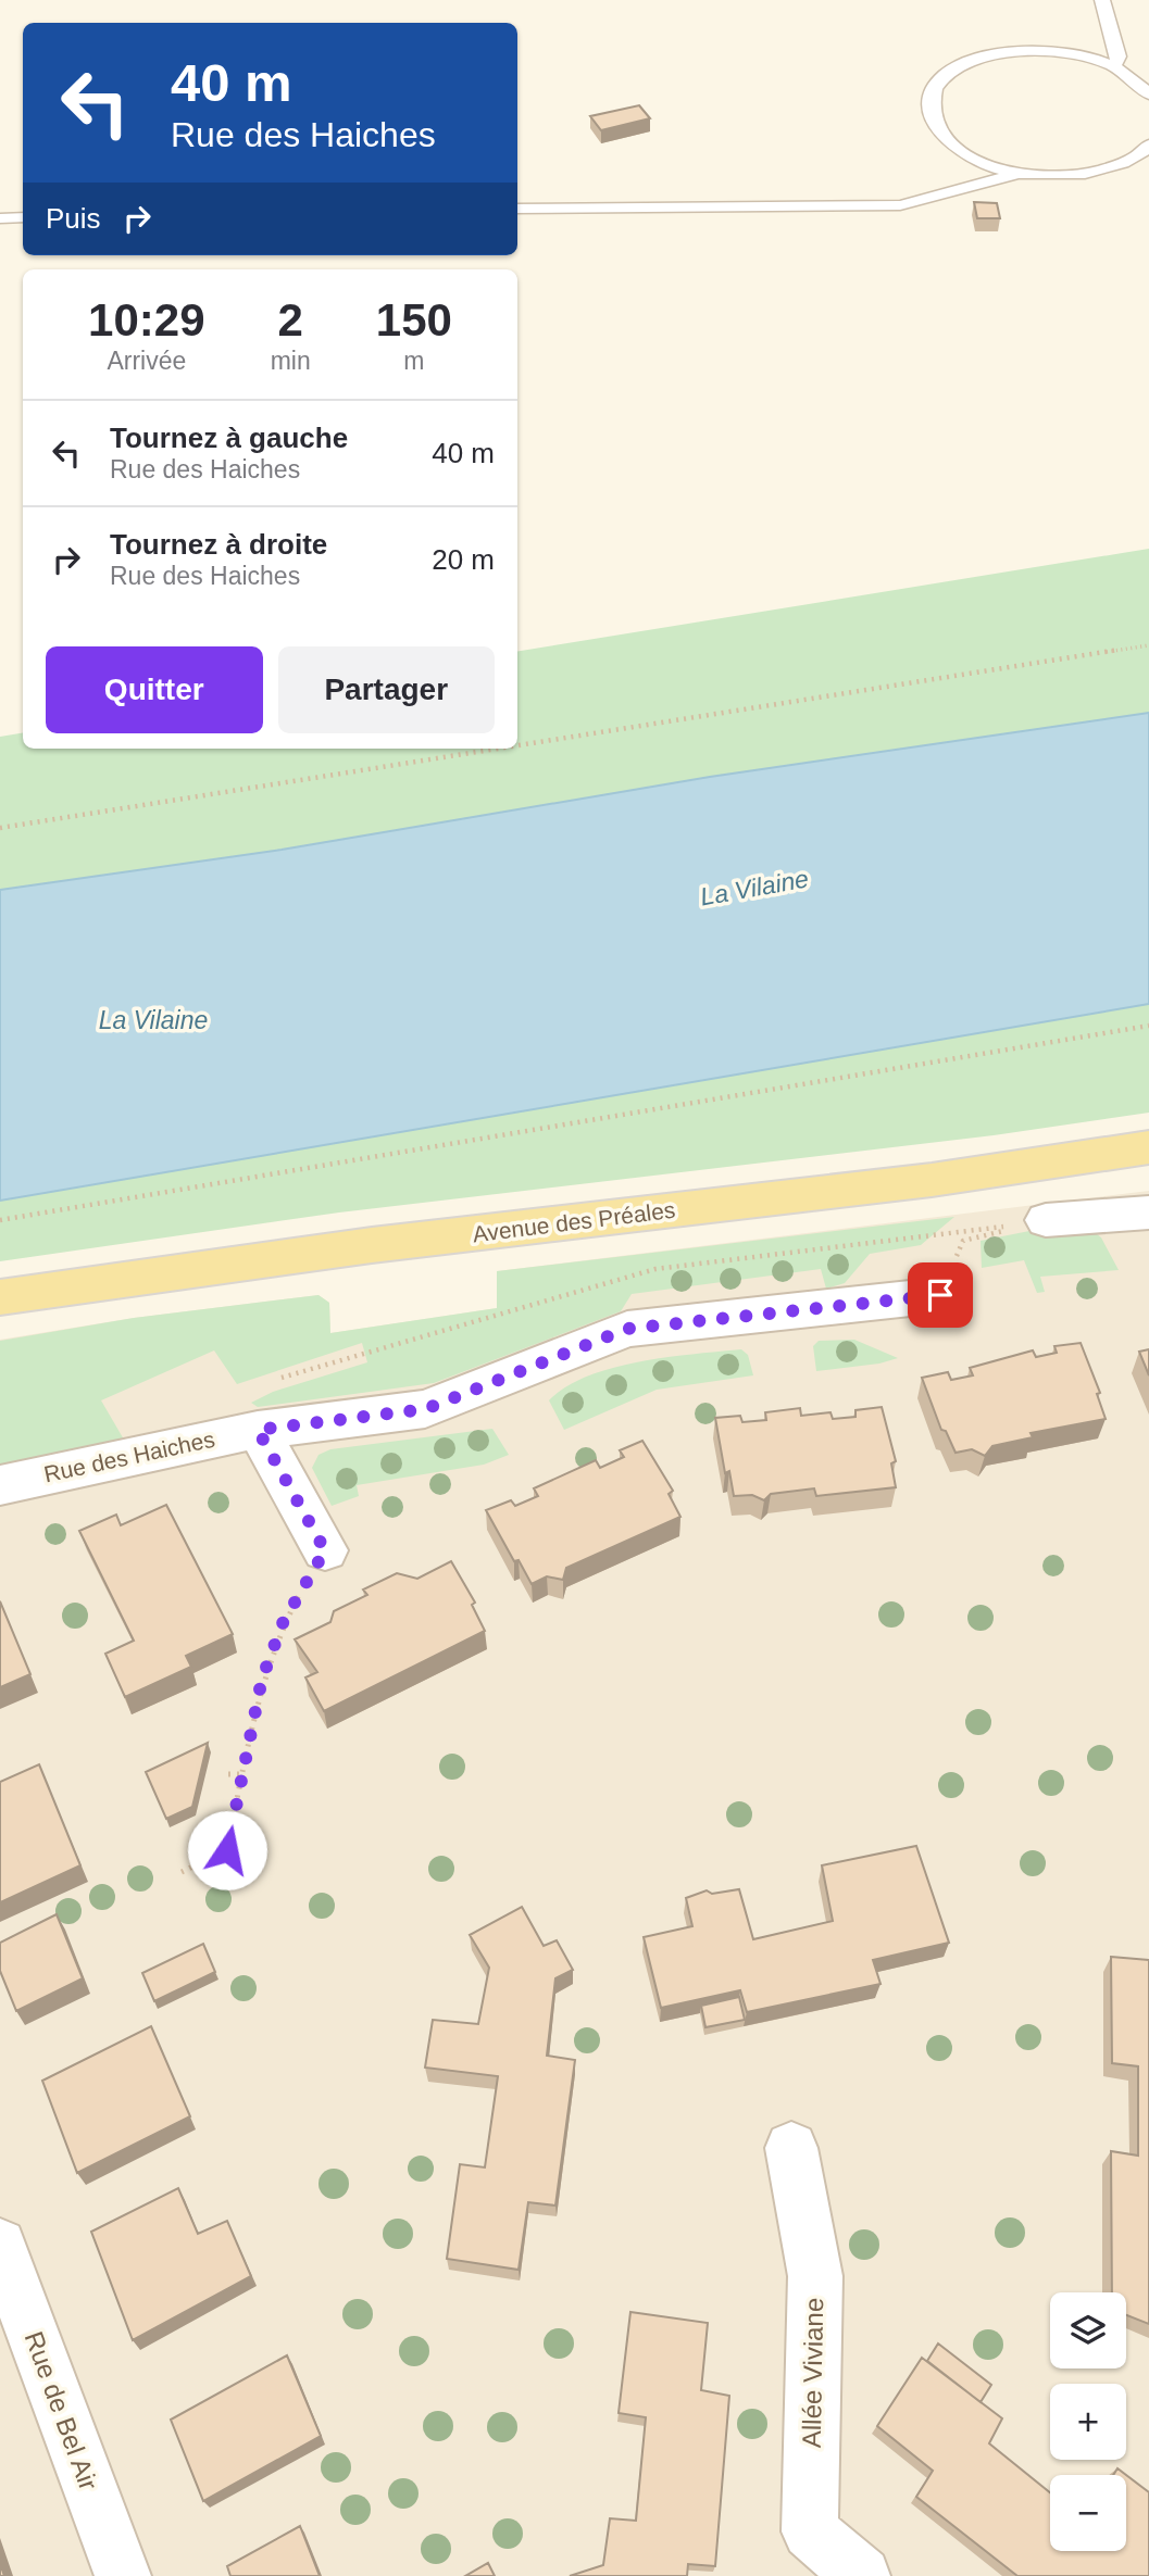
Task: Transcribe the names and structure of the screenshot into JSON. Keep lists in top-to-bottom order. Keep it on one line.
{"streets":{"main road":["Avenue des Préales"],"street":["Rue des Haiches","Allée Viviane","Rue de Bel Air"]},"water":["La Vilaine"],"page":{"turn":["40 m","Rue des Haiches"],"then":"Puis","eta":["10:29","Arrivée","2","min","150","m"],"list":[{"name":"Tournez à gauche","note":"Rue des Haiches","value":"40 m"},{"name":"Tournez à droite","note":"Rue des Haiches","value":"20 m"}],"buttons":["Quitter","Partager"],"map_buttons":["+","−"]}}
